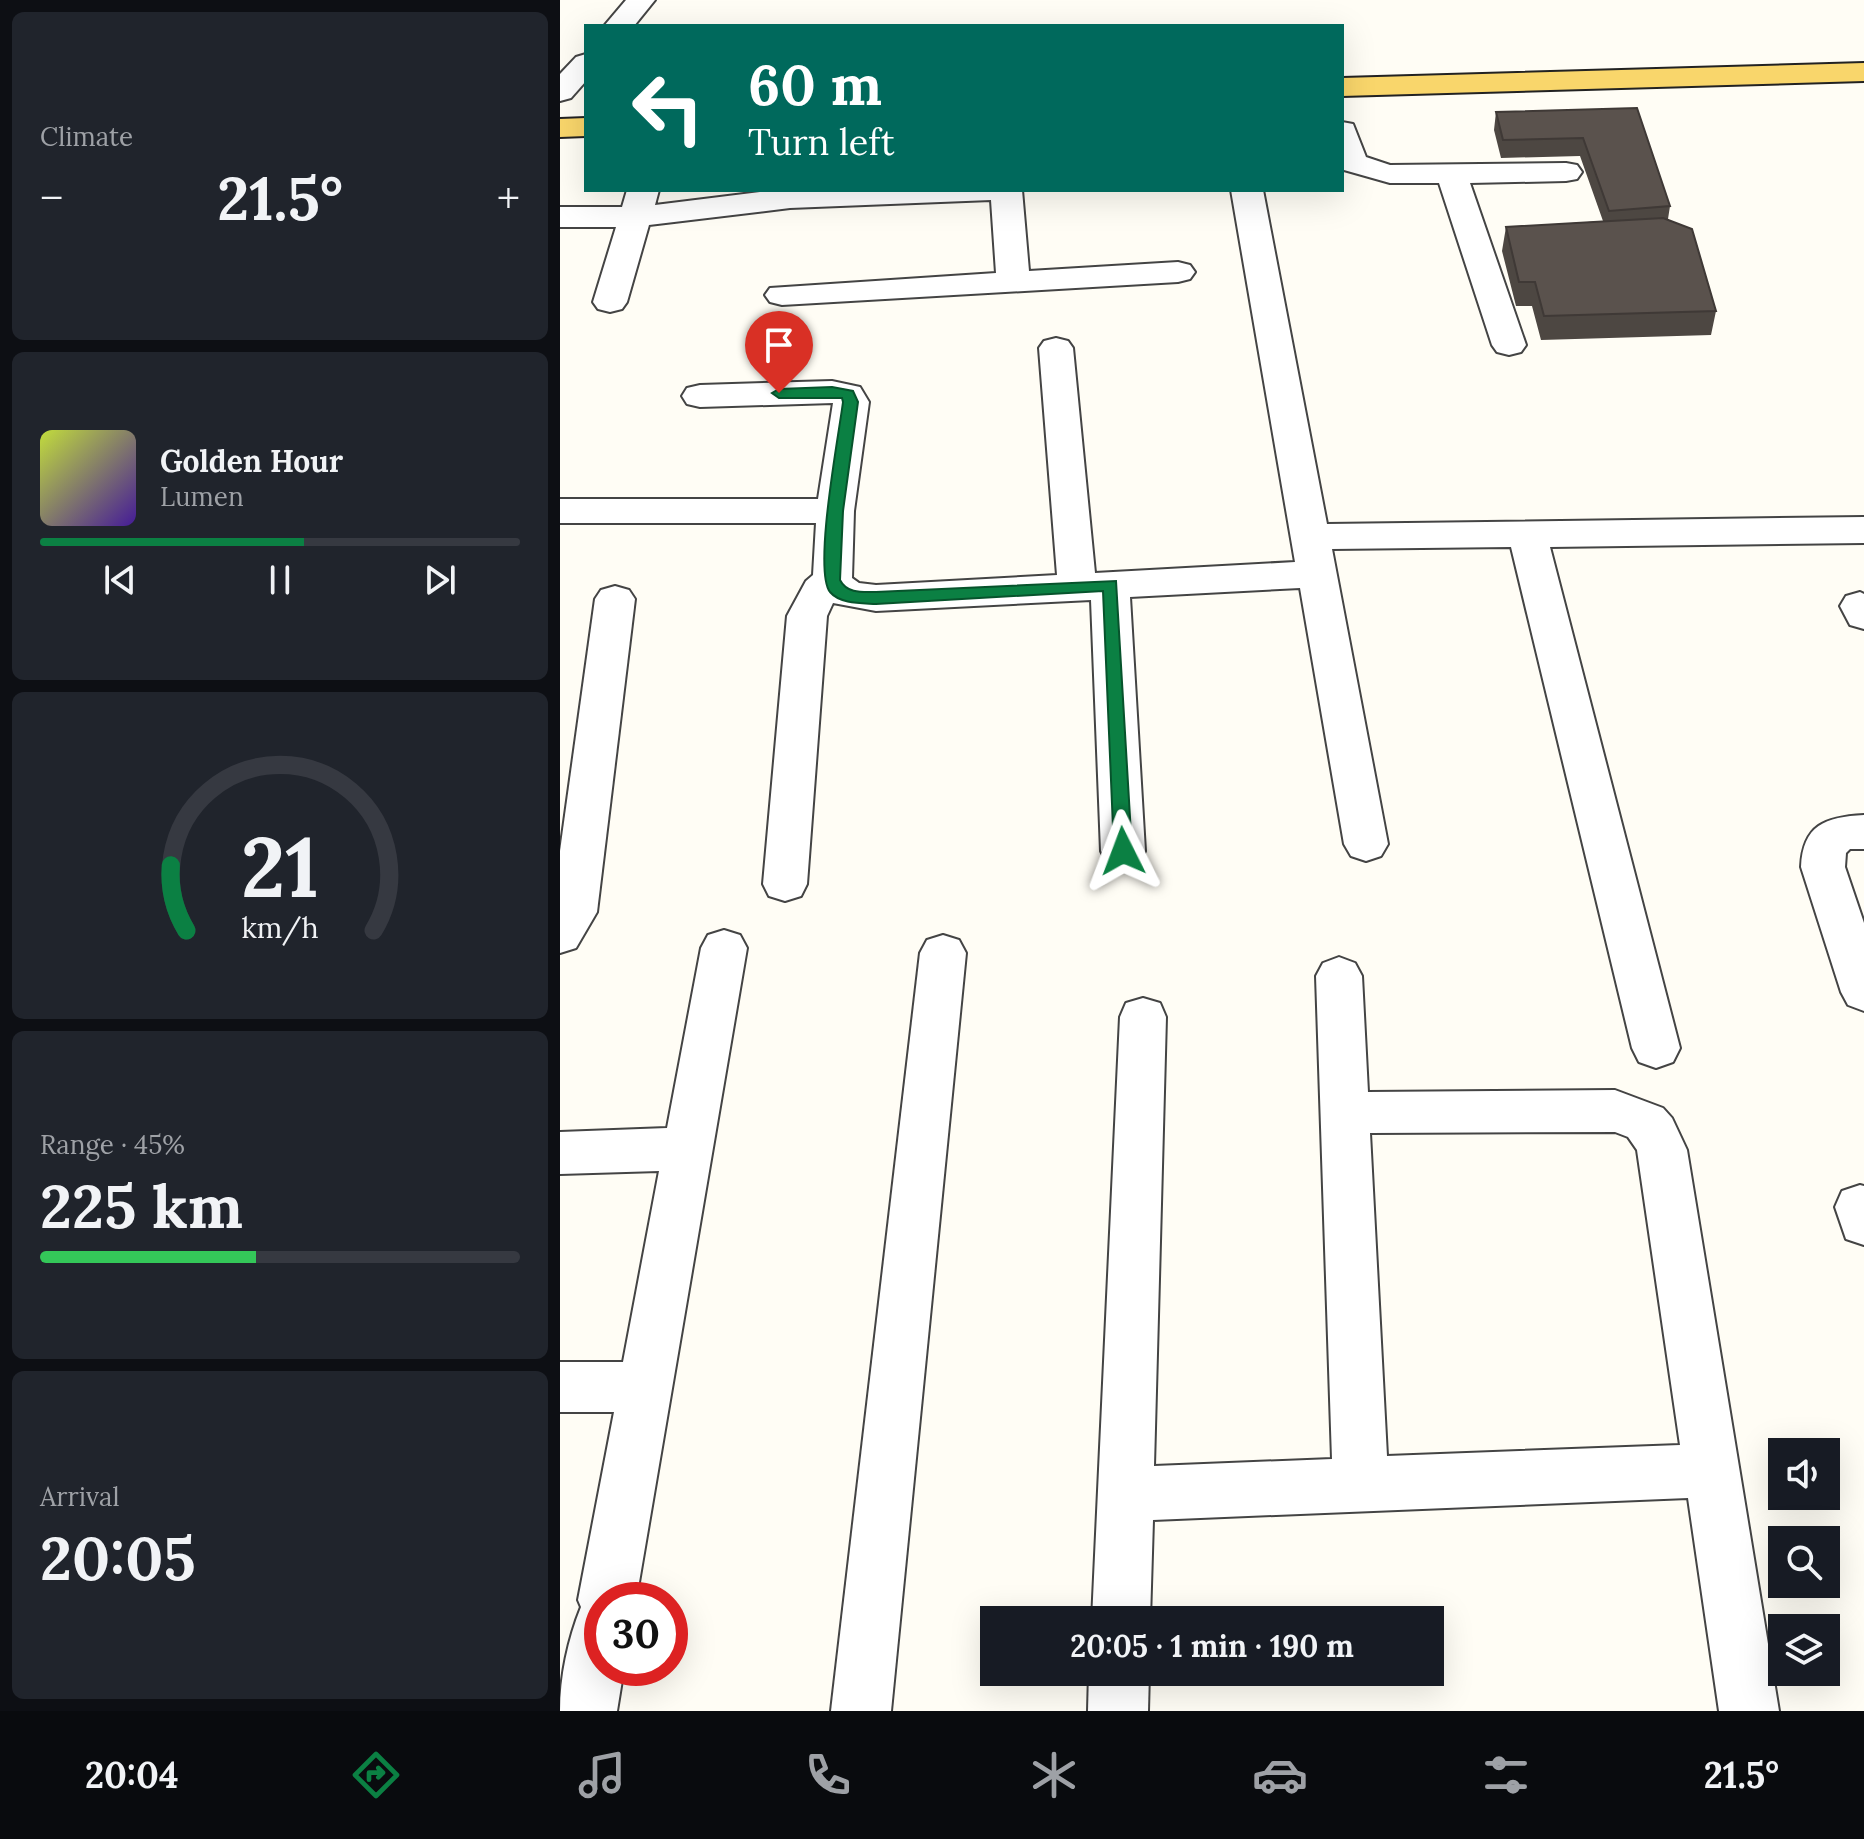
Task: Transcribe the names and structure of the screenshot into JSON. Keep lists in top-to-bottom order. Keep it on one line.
{"page":{"tile":["Climate",["Range · 45%","225 km"],["Arrival","20:05"]],"turn":["60 m","Turn left"],"heat":["−","21.5°","+"],"song":["Golden Hour","Lumen"],"limit":"30","trip":"20:05 · 1 min · 190 m","tabs":["20:04","21.5°"],"gauge":["21","km/h"]}}
